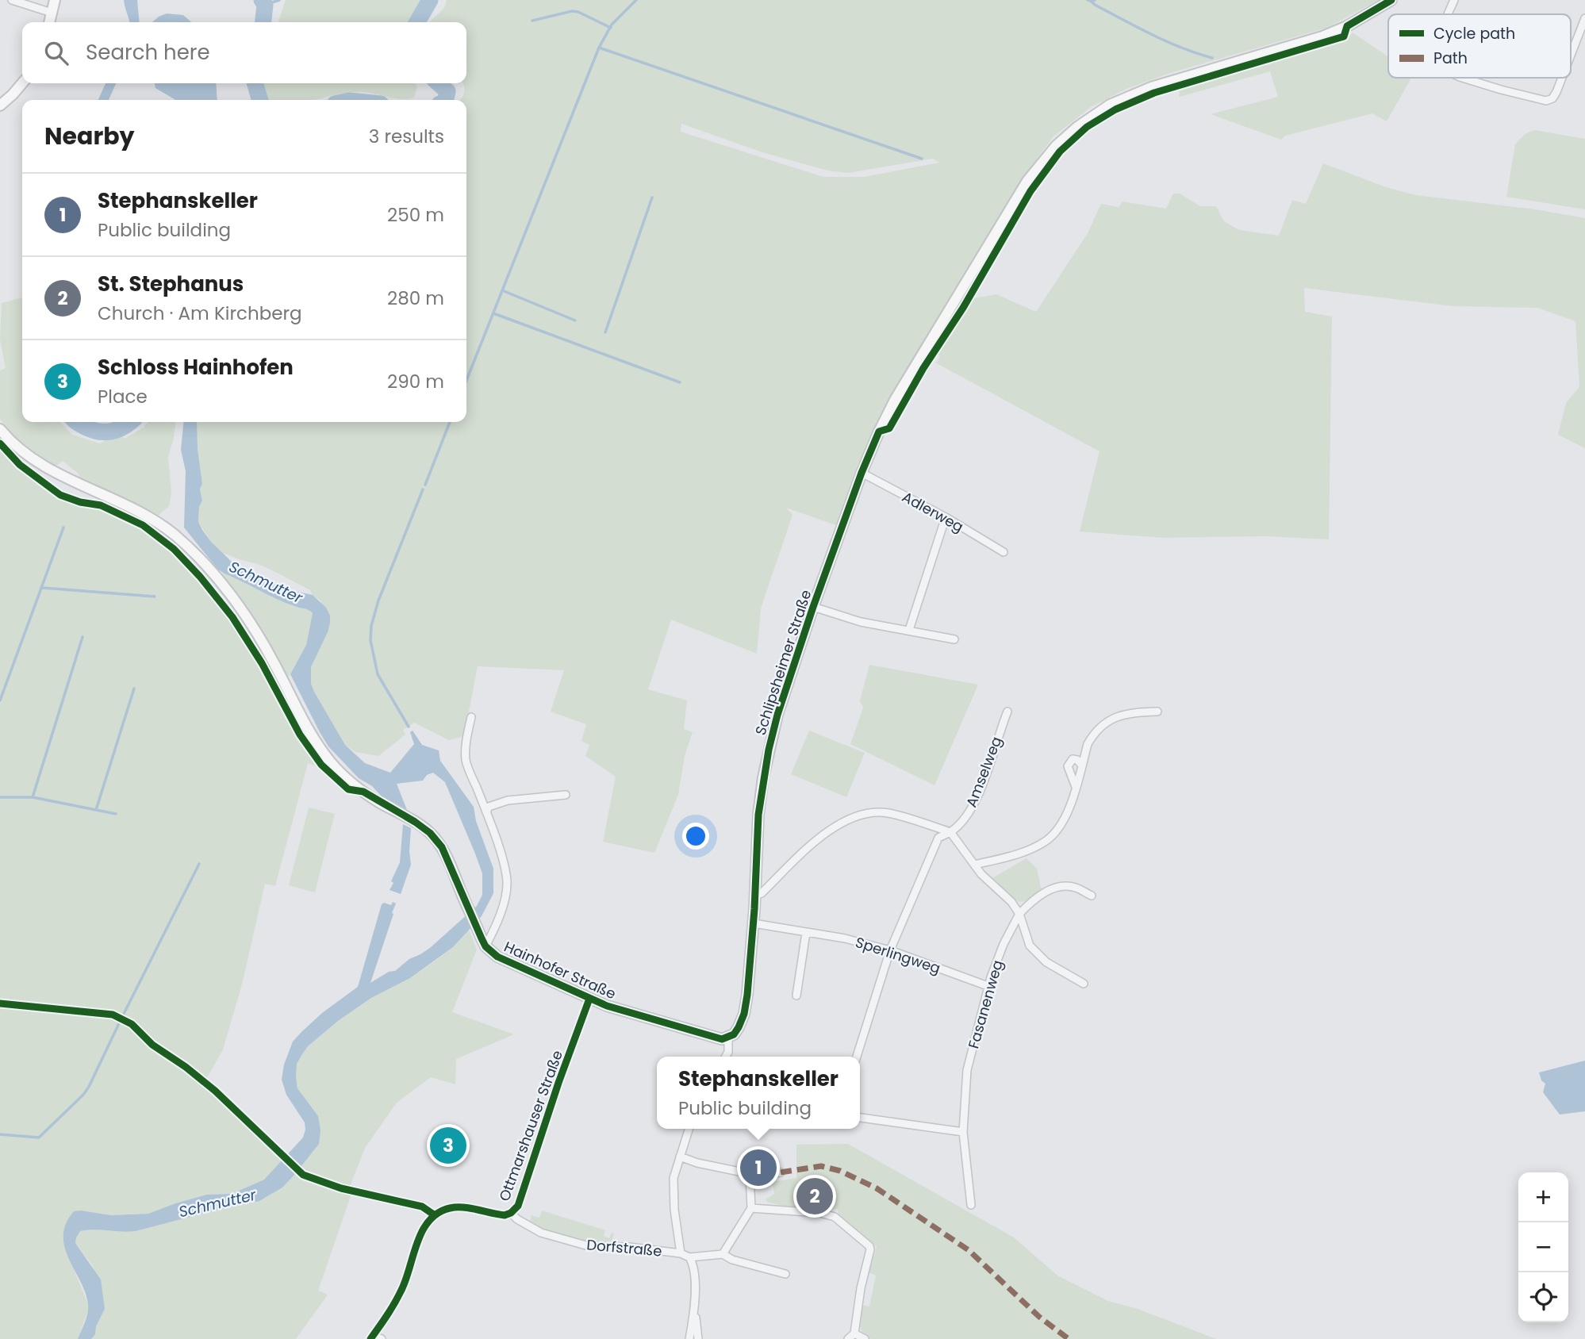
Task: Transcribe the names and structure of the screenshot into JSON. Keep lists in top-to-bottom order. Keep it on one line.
{"streets":{"street":["Adlerweg","Schlipsheimer Straße","Amselweg","Sperlingweg","Hainhofer Straße","Fasanenweg","Ottmarshauser Straße","Dorfstraße"]},"crossings":[["Adlerweg","Schlipsheimer Straße"],["Schlipsheimer Straße","Sperlingweg"],["Schlipsheimer Straße","Hainhofer Straße"],["Amselweg","Sperlingweg"],["Sperlingweg","Fasanenweg"],["Hainhofer Straße","Ottmarshauser Straße"],["Ottmarshauser Straße","Dorfstraße"]],"water":["Schmutter"],"legend":["Cycle path","Path"],"page":{"search":"Search here","heading":["Nearby","3 results"],"list":[{"mark":"1","name":"Stephanskeller","note":"Public building","value":"250 m"},{"mark":"2","name":"St. Stephanus","note":"Church · Am Kirchberg","value":"280 m"},{"mark":"3","name":"Schloss Hainhofen","note":"Place","value":"290 m"}],"popup":["Stephanskeller","Public building"],"pins":["3","1","2"],"map_buttons":["+","−"]}}
